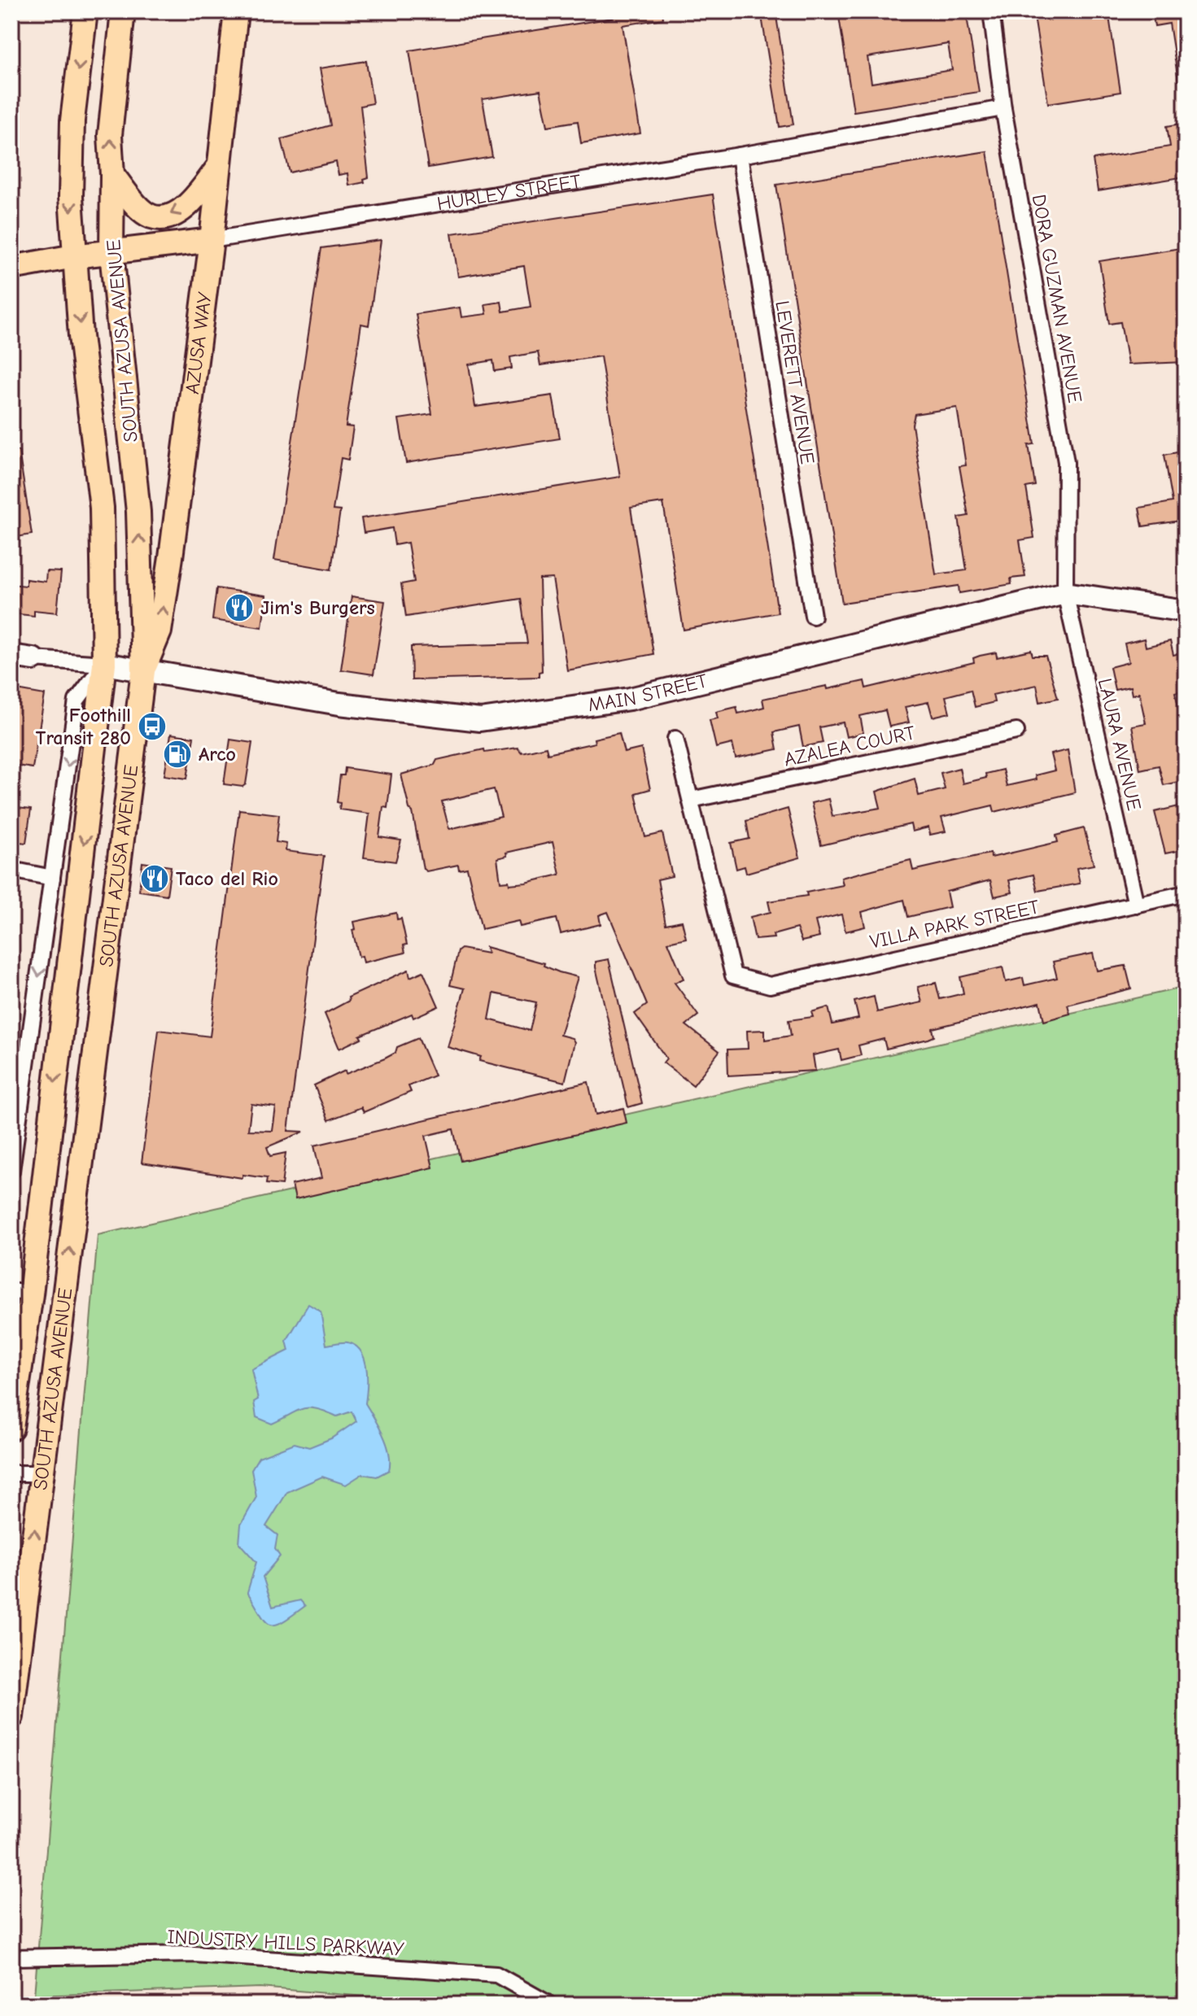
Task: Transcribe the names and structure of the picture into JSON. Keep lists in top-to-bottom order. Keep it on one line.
{"streets":{"main road":["HURLEY STREET","SOUTH AZUSA AVENUE","AZUSA WAY"],"street":["DORA GUZMAN AVENUE","LEVERETT AVENUE","MAIN STREET","LAURA AVENUE","AZALEA COURT","VILLA PARK STREET","INDUSTRY HILLS PARKWAY"]},"crossings":[["HURLEY STREET","DORA GUZMAN AVENUE"],["HURLEY STREET","SOUTH AZUSA AVENUE"],["HURLEY STREET","AZUSA WAY"],["HURLEY STREET","LEVERETT AVENUE"],["DORA GUZMAN AVENUE","MAIN STREET"],["DORA GUZMAN AVENUE","LAURA AVENUE"],["SOUTH AZUSA AVENUE","AZUSA WAY"],["SOUTH AZUSA AVENUE","MAIN STREET"],["AZUSA WAY","MAIN STREET"],["MAIN STREET","LAURA AVENUE"],["LAURA AVENUE","VILLA PARK STREET"],["AZALEA COURT","VILLA PARK STREET"]],"one_way":["AZUSA WAY"],"places":{"restaurant":["Jim's Burgers","Taco del Rio"],"bus stop":["Foothill Transit 280"],"fuel station":["Arco"]}}
